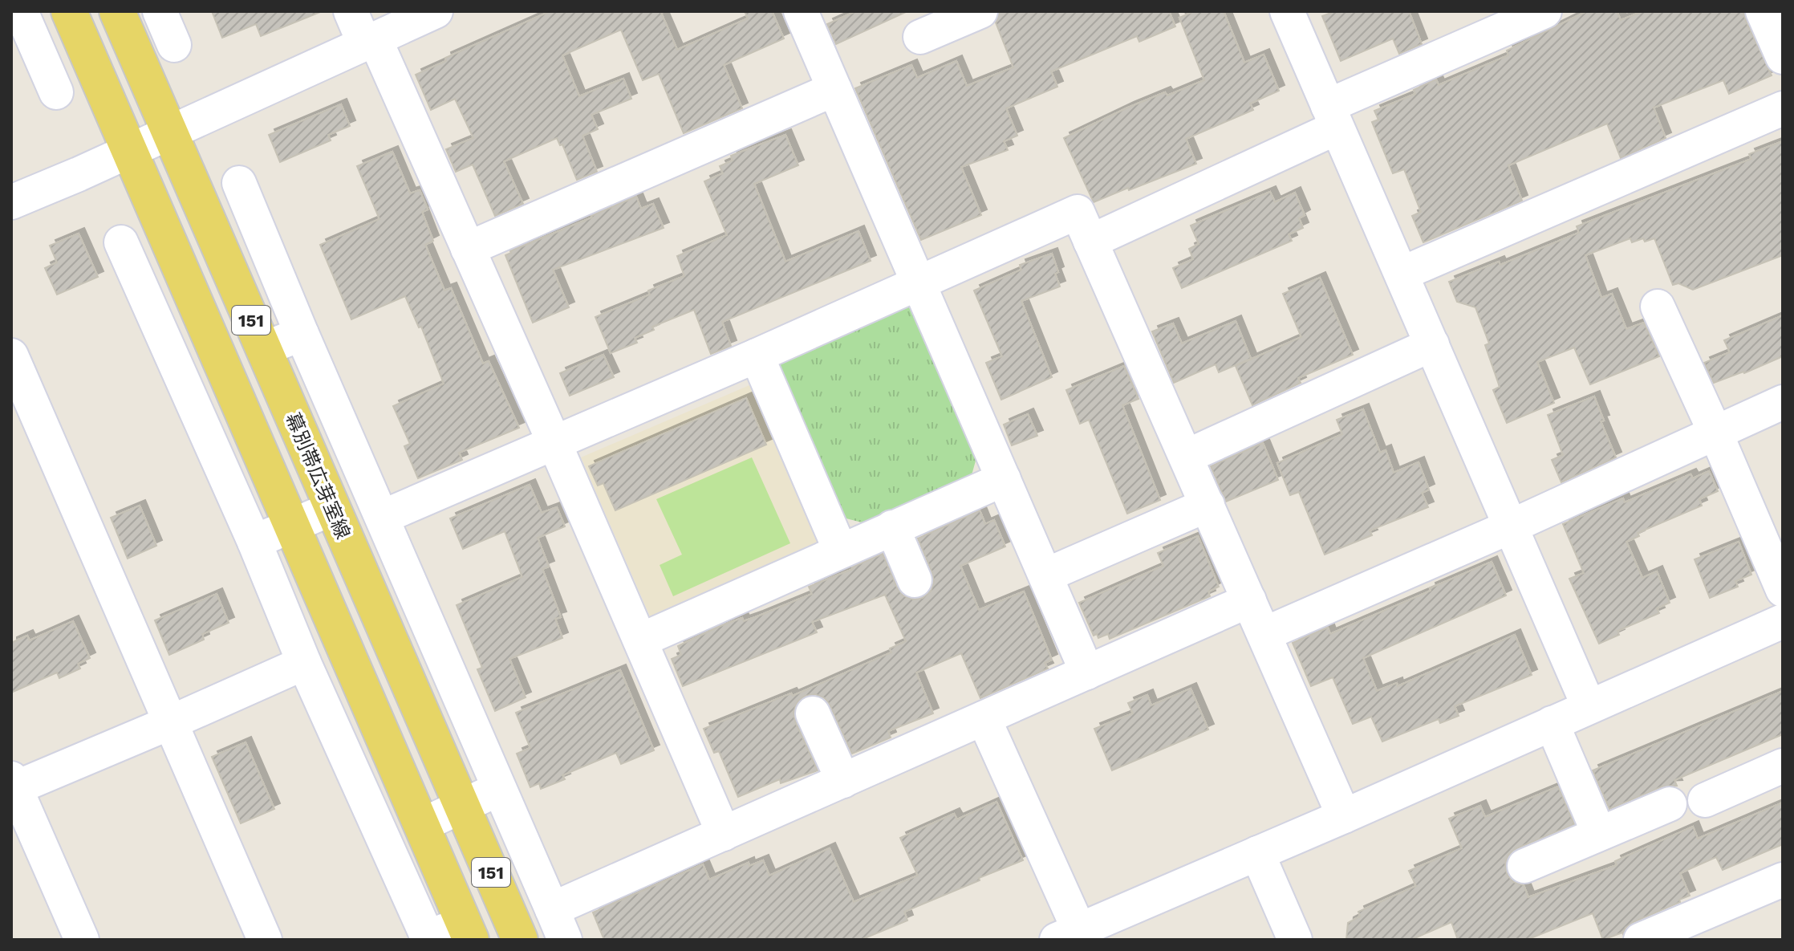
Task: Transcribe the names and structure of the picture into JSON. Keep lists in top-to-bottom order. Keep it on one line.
{"streets":{"main road":["151","幕別帯広芽室線"]}}
